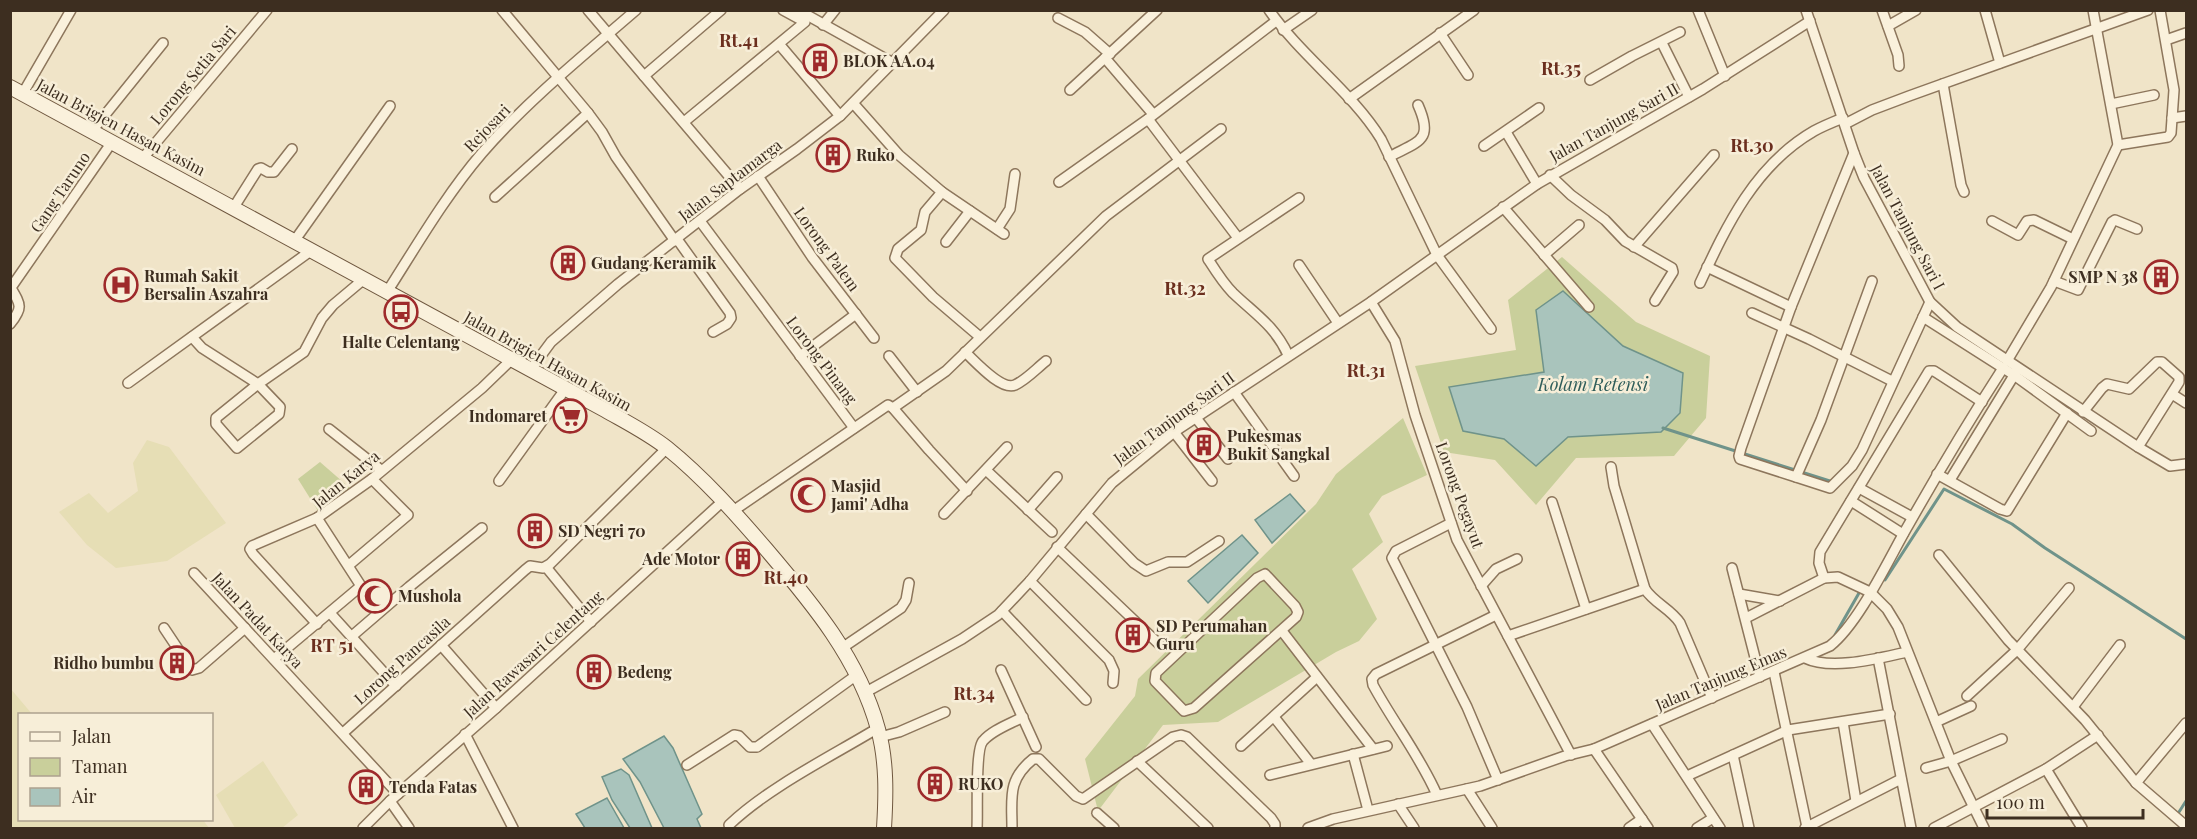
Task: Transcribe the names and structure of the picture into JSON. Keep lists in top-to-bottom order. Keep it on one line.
{"streets":{"street":["Lorong Setia Sari","Jalan Tanjung Sari II","Jalan Brigjen Hasan Kasim","Rejosari","Jalan Saptamarga","Gang Taruno","Jalan Tanjung Sari I","Lorong Palem","Lorong Pinang","Jalan Karya","Lorong Pegayut","Jalan Padat Karya","Jalan Rawasari Celentang","Lorong Pancasila","Jalan Tanjung Emas"]},"crossings":[["Lorong Setia Sari","Jalan Brigjen Hasan Kasim"],["Jalan Tanjung Sari II","Jalan Brigjen Hasan Kasim"],["Jalan Tanjung Sari II","Jalan Tanjung Sari I"],["Jalan Tanjung Sari II","Lorong Pegayut"],["Jalan Brigjen Hasan Kasim","Rejosari"],["Jalan Brigjen Hasan Kasim","Jalan Saptamarga"],["Jalan Brigjen Hasan Kasim","Gang Taruno"],["Jalan Brigjen Hasan Kasim","Lorong Pinang"],["Jalan Brigjen Hasan Kasim","Jalan Karya"],["Jalan Brigjen Hasan Kasim","Jalan Rawasari Celentang"],["Jalan Brigjen Hasan Kasim","Lorong Pancasila"],["Jalan Saptamarga","Lorong Palem"],["Jalan Saptamarga","Lorong Pinang"],["Jalan Tanjung Sari I","Jalan Tanjung Emas"],["Jalan Karya","Jalan Padat Karya"],["Lorong Pegayut","Jalan Tanjung Emas"],["Jalan Padat Karya","Jalan Rawasari Celentang"],["Jalan Padat Karya","Lorong Pancasila"]],"districts":["Rt.41","Rt.35","Rt.30","Rt.32","Rt.31","Rt.40","RT 51","Rt.34"],"water":["Kolam Retensi"],"places":{"building":["BLOK AA.04","Ruko","Gudang Keramik","SMP N 38","Pukesmas Bukit Sangkal","SD Negri 70","Ade Motor","SD Perumahan Guru","Ridho bumbu","Bedeng","RUKO","Tenda Fatas"],"hospital":["Rumah Sakit Bersalin Aszahra"],"bus stop":["Halte Celentang"],"supermarket":["Indomaret"],"mosque":["Masjid Jami' Adha","Mushola"]},"legend":["Jalan","Taman","Air"],"scale_bar":"100 m"}
